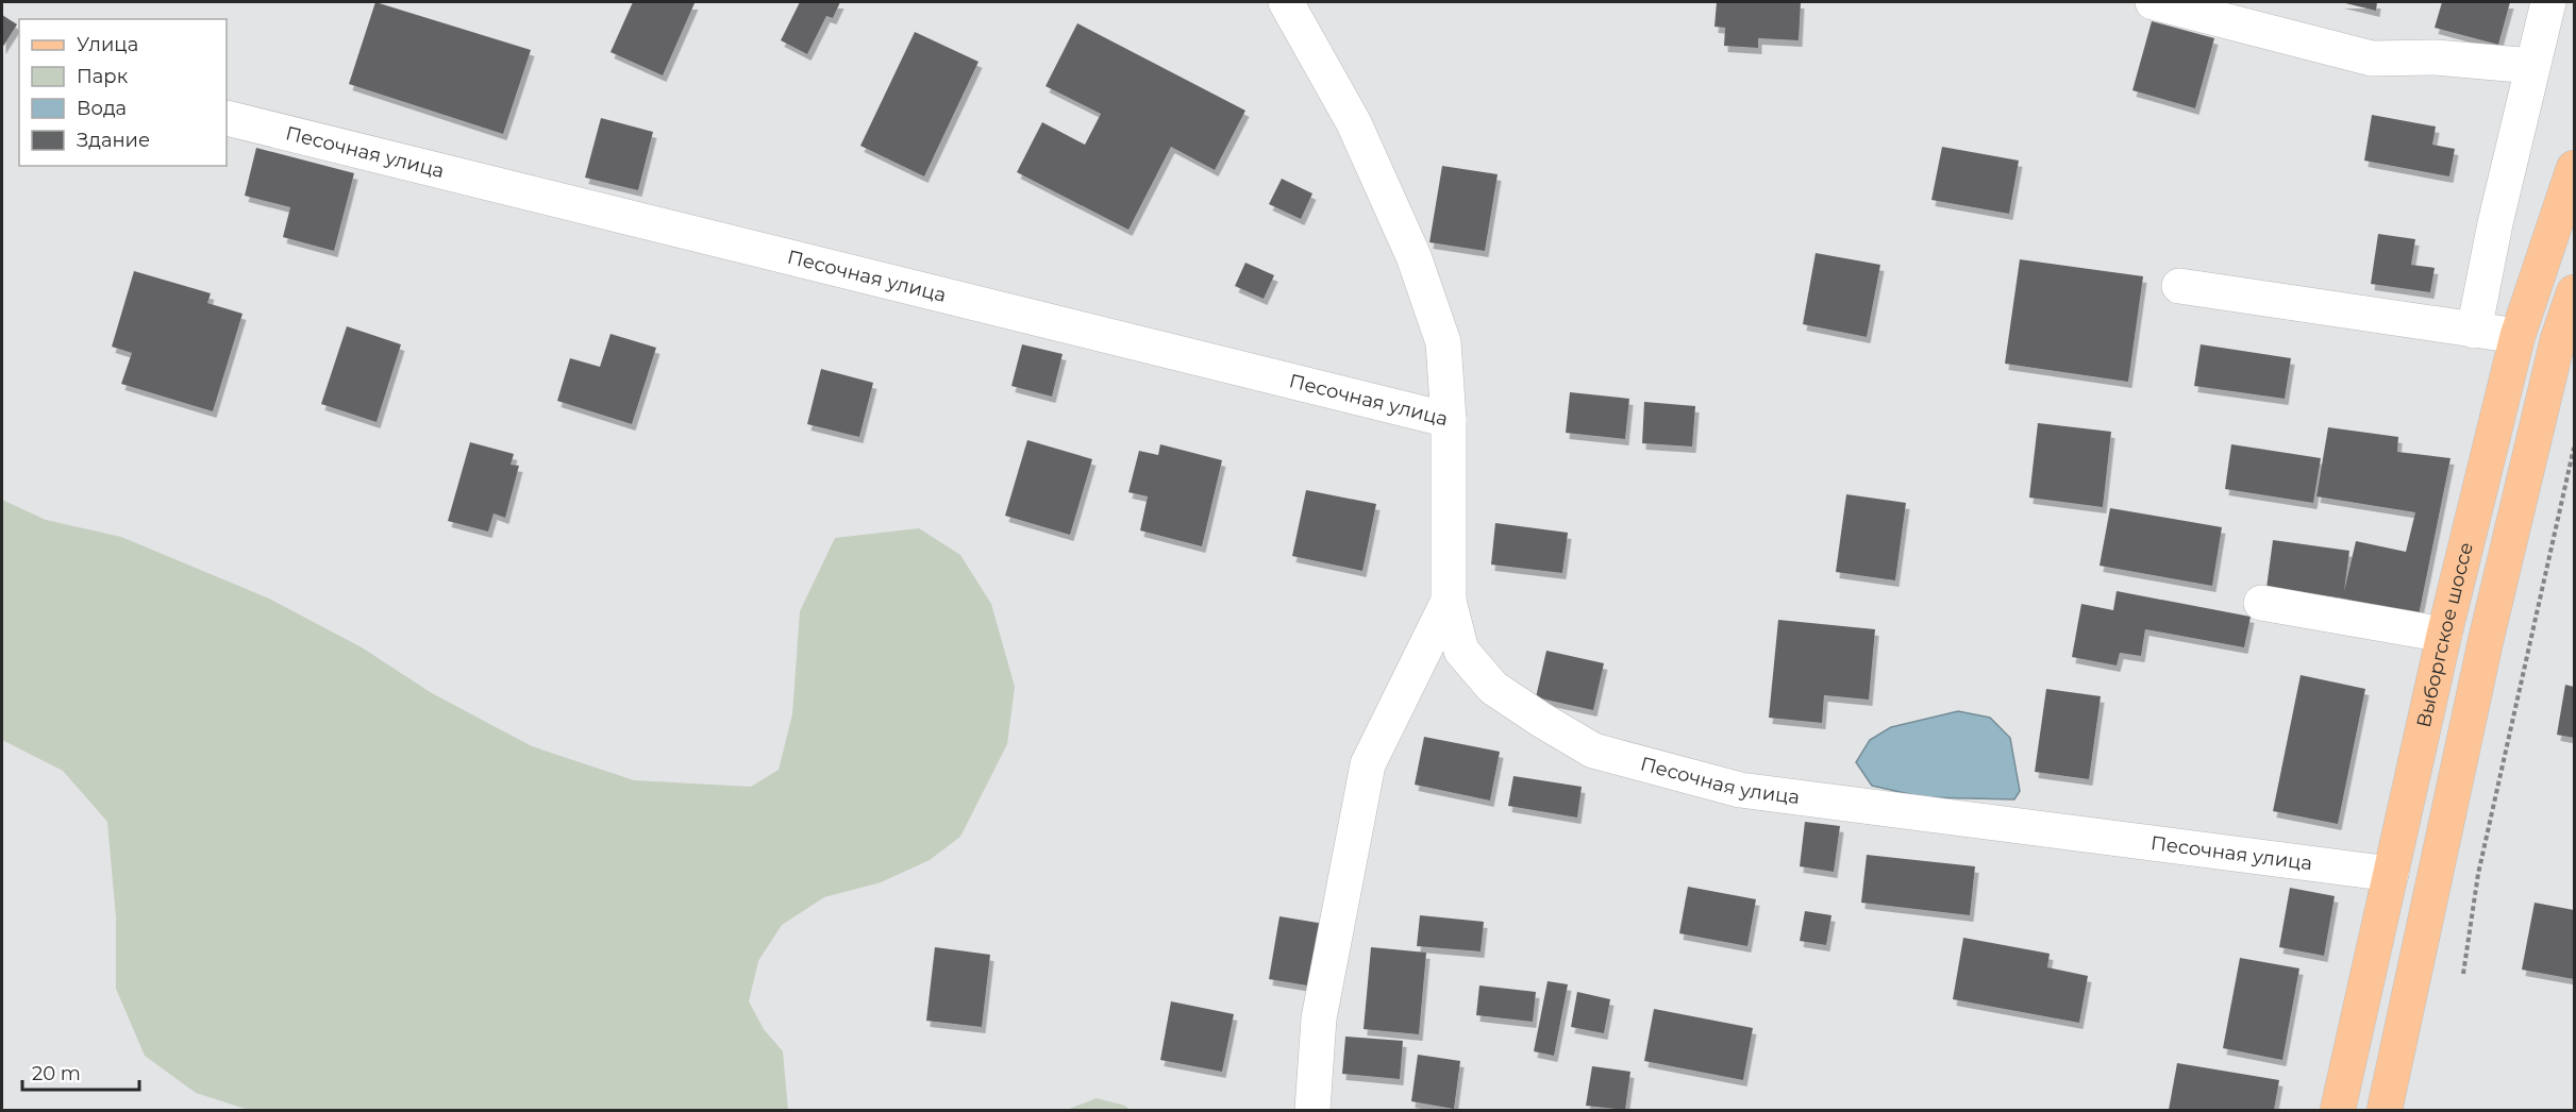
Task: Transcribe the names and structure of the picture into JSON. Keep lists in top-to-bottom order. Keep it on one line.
{"streets":{"main road":["Выборгское шоссе"],"street":["Песочная улица"]},"crossings":[["Песочная улица","Выборгское шоссе"]],"legend":["Улица","Парк","Вода","Здание"],"scale_bar":"20 m"}
